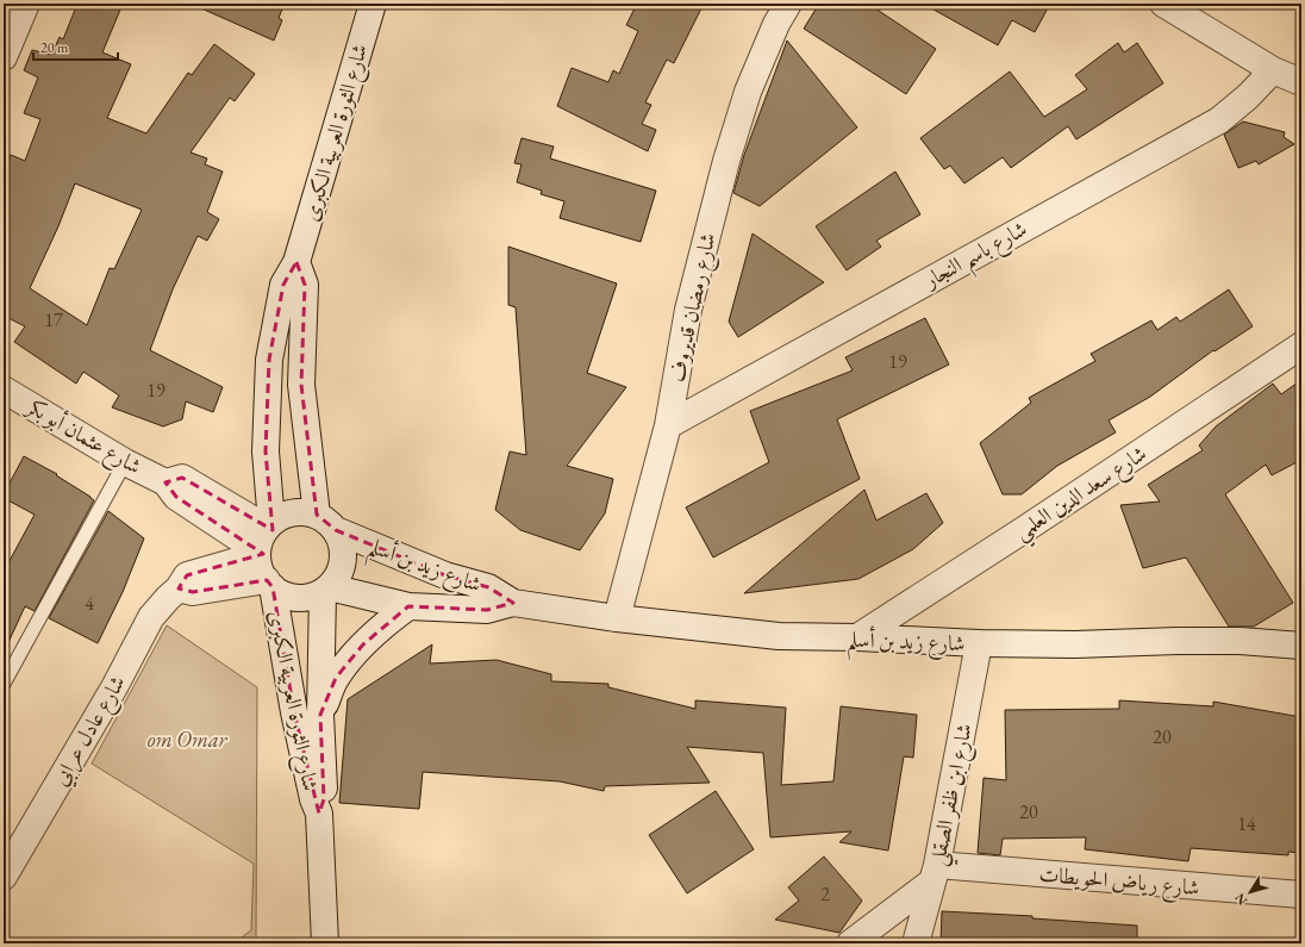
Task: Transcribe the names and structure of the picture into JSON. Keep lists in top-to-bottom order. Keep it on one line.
{"streets":{"street":["شارع الثورة العربية الكبرى","شارع باسم النجار","شارع رمضان قديروف","شارع عثمان أبو بكر","شارع سعد الدين العلمي","شارع زيد بن أسلم","شارع عادل عرابي","شارع ابن ظفر الصقلي","شارع رياض الحويطات"]},"crossings":[["شارع الثورة العربية الكبرى","شارع عثمان أبو بكر"],["شارع الثورة العربية الكبرى","شارع زيد بن أسلم"],["شارع الثورة العربية الكبرى","شارع عادل عرابي"],["شارع باسم النجار","شارع رمضان قديروف"],["شارع رمضان قديروف","شارع زيد بن أسلم"],["شارع عثمان أبو بكر","شارع زيد بن أسلم"],["شارع عثمان أبو بكر","شارع عادل عرابي"],["شارع سعد الدين العلمي","شارع زيد بن أسلم"],["شارع زيد بن أسلم","شارع عادل عرابي"],["شارع زيد بن أسلم","شارع ابن ظفر الصقلي"],["شارع ابن ظفر الصقلي","شارع رياض الحويطات"]],"parks":["om Omar"],"house_numbers":["17","19","19","4","20","20","14","2"],"scale_bar":"20 m","north":"bottom left"}
